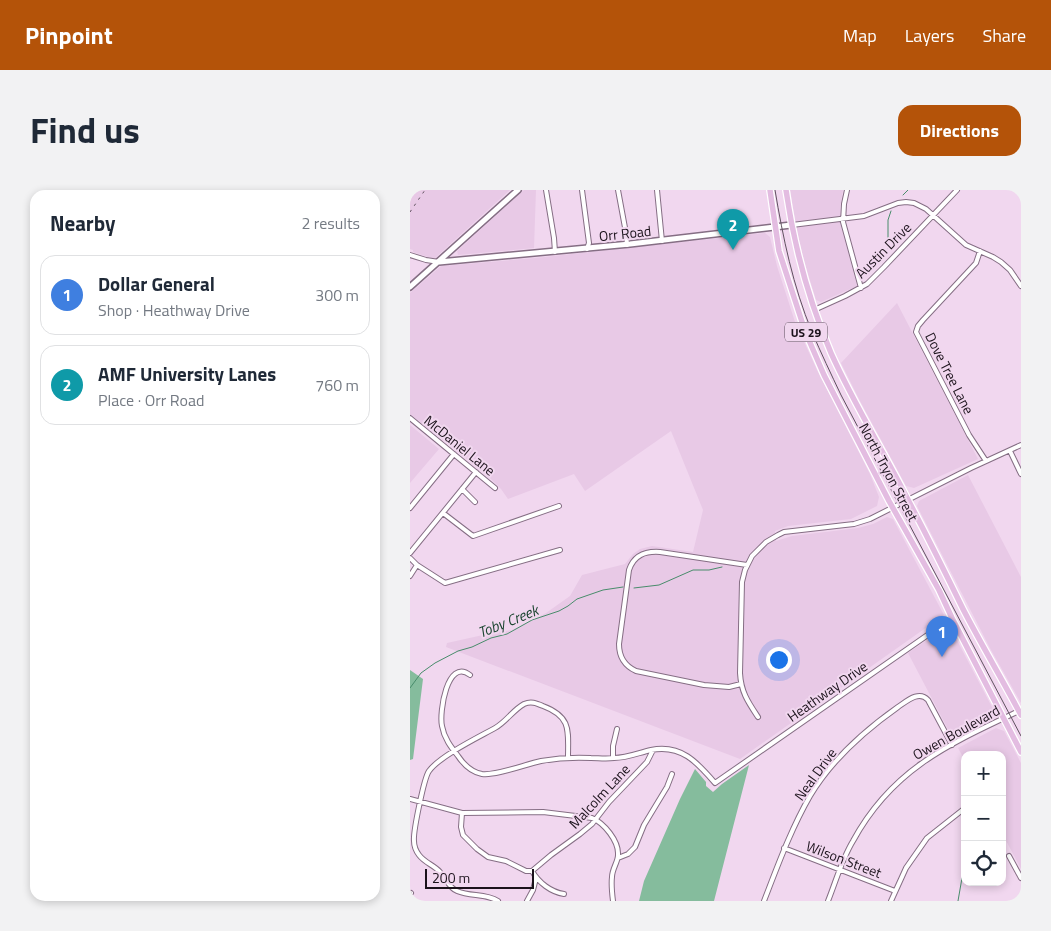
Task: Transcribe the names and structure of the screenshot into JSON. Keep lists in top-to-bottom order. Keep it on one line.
{"streets":{"main road":["US 29","North Tryon Street"],"street":["Orr Road","Austin Drive","Dove Tree Lane","McDaniel Lane","Heathway Drive","Owen Boulevard","Neal Drive","Malcolm Lane","Wilson Street"]},"crossings":[["Orr Road","Austin Drive"],["Orr Road","Dove Tree Lane"],["Orr Road","North Tryon Street"],["Austin Drive","North Tryon Street"],["North Tryon Street","Heathway Drive"],["North Tryon Street","Owen Boulevard"],["Heathway Drive","Malcolm Lane"],["Owen Boulevard","Neal Drive"],["Owen Boulevard","Wilson Street"],["Neal Drive","Wilson Street"]],"water":["Toby Creek"],"scale_bar":"200 m","page":{"header":"Pinpoint","nav":["Map","Layers","Share"],"title":"Find us","buttons":"Directions","heading":["Nearby","2 results"],"pins":["2","1"],"list":[{"mark":"1","name":"Dollar General","note":"Shop · Heathway Drive","value":"300 m"},{"mark":"2","name":"AMF University Lanes","note":"Place · Orr Road","value":"760 m"}],"map_buttons":["+","−"],"scale":"200 m"}}
